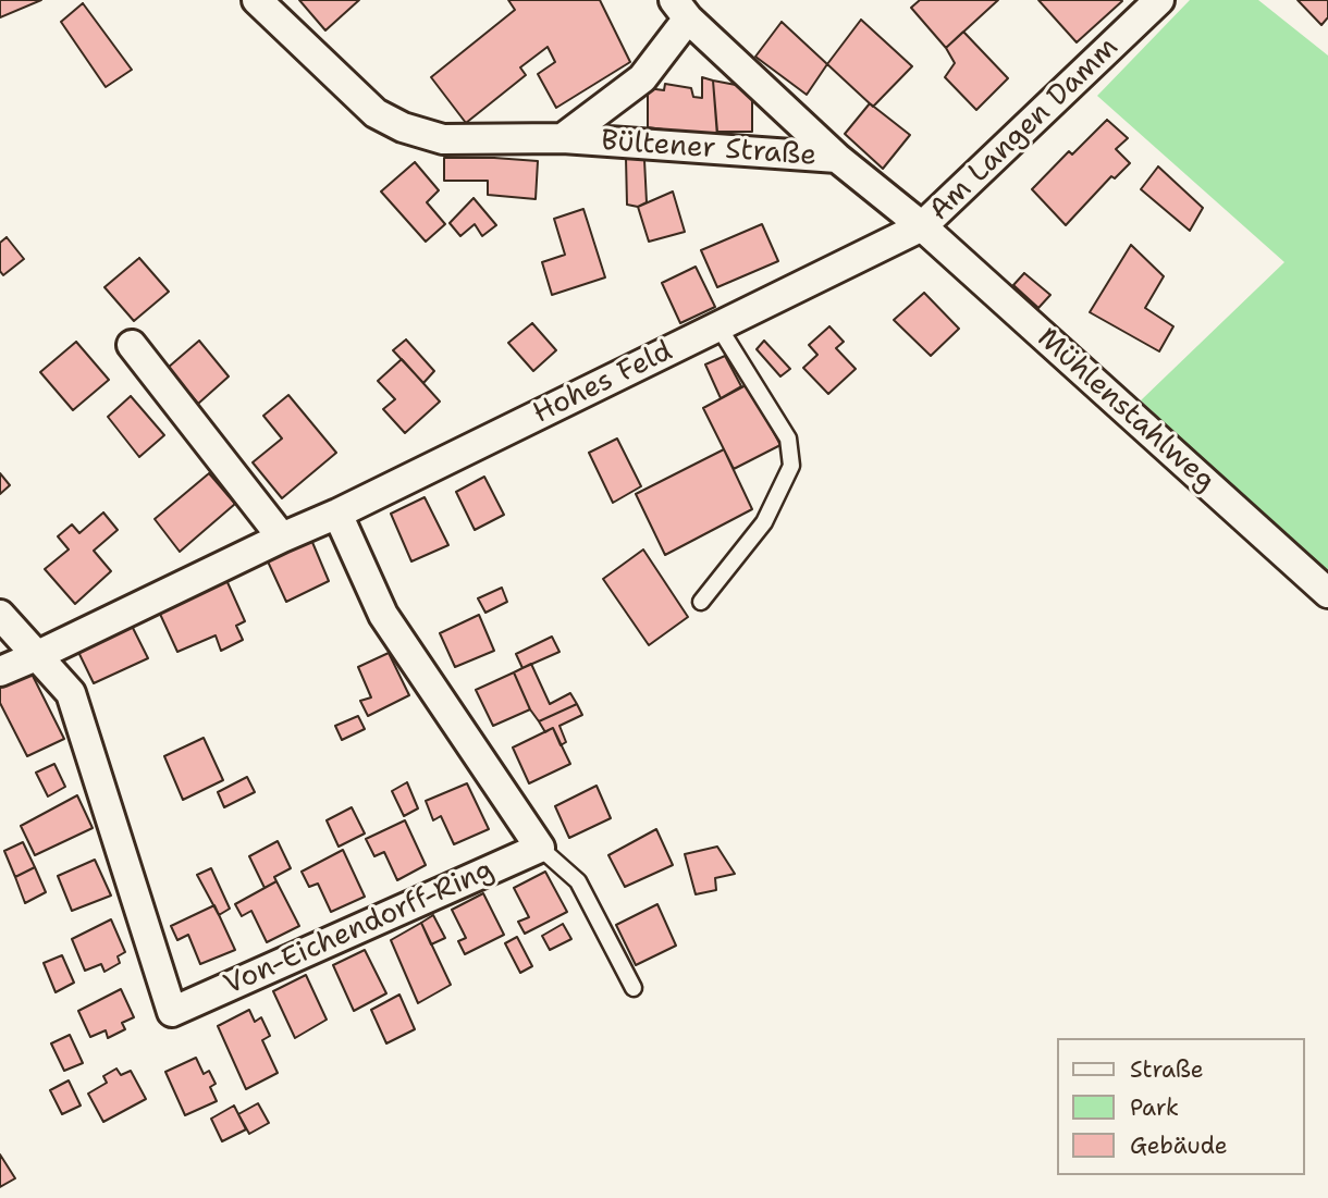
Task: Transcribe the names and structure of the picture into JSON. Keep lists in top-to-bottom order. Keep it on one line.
{"streets":{"street":["Am Langen Damm","Bültener Straße","Hohes Feld","Mühlenstahlweg","Von-Eichendorff-Ring"]},"crossings":[["Am Langen Damm","Bültener Straße"],["Am Langen Damm","Hohes Feld"],["Am Langen Damm","Mühlenstahlweg"],["Bültener Straße","Hohes Feld"],["Bültener Straße","Mühlenstahlweg"],["Hohes Feld","Mühlenstahlweg"],["Hohes Feld","Von-Eichendorff-Ring"]],"legend":["Straße","Park","Gebäude"]}
